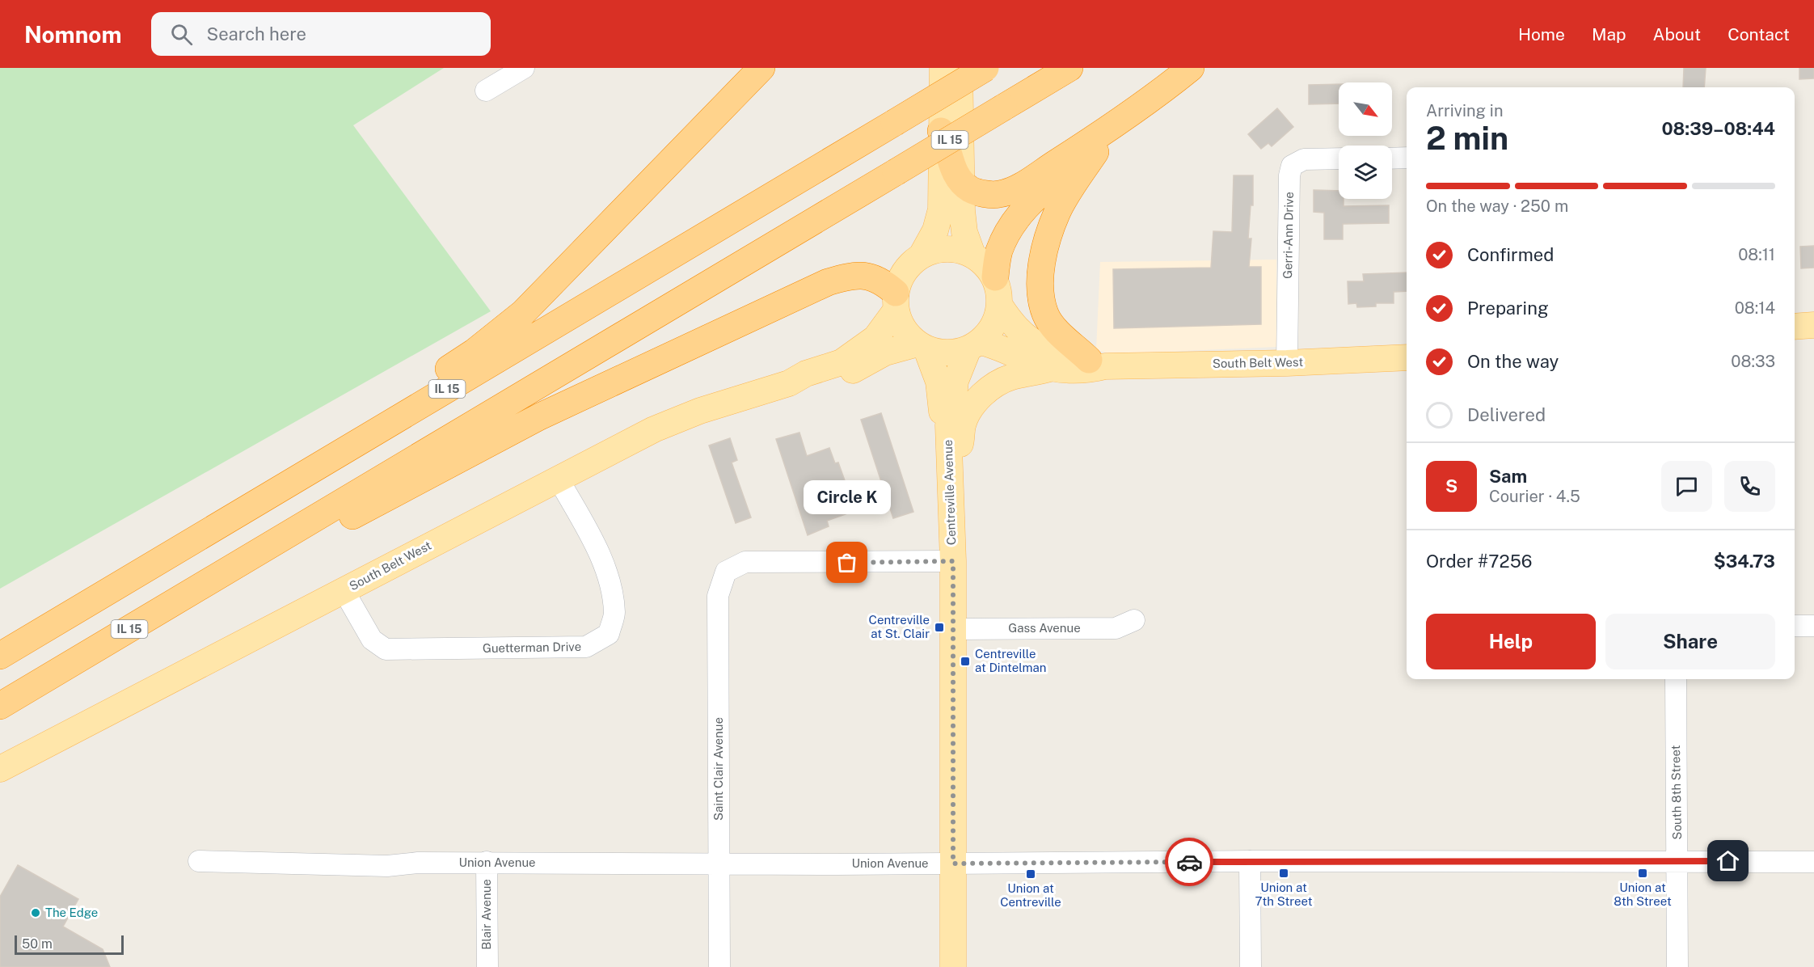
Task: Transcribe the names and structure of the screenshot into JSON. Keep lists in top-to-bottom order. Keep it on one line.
{"streets":{"highway":["IL 15"],"main road":["South Belt West","Centreville Avenue"],"street":["Gerri-Ann Drive","Gass Avenue","Guetterman Drive","Saint Clair Avenue","South 8th Street","Union Avenue","Blair Avenue"]},"crossings":[["Gerri-Ann Drive","South Belt West"],["South Belt West","Centreville Avenue"],["South Belt West","Guetterman Drive"],["Centreville Avenue","Gass Avenue"],["Centreville Avenue","Saint Clair Avenue"],["Centreville Avenue","Union Avenue"],["Saint Clair Avenue","Union Avenue"],["South 8th Street","Union Avenue"],["Union Avenue","Blair Avenue"]],"places":{"other":["Circle K","The Edge"],"transit":["Centreville at St. Clair","Centreville at Dintelman","Union at 7th Street","Union at 8th Street","Union at Centreville"]},"scale_bar":"50 m","north":"bottom right","page":{"header":"Nomnom","search":"Search here","nav":["Home","Map","About","Contact"],"heading":["2 min","Arriving in","08:39–08:44"],"panel":["Sam","Courier · 4.5","Order #7256","$34.73"],"bar":"On the way · 250 m","list":[["Confirmed","08:11"],["Preparing","08:14"],["On the way","08:33"],"Delivered"],"round":"S","bubble":"Circle K","buttons":["Help","Share"],"scale":"50 m"}}
